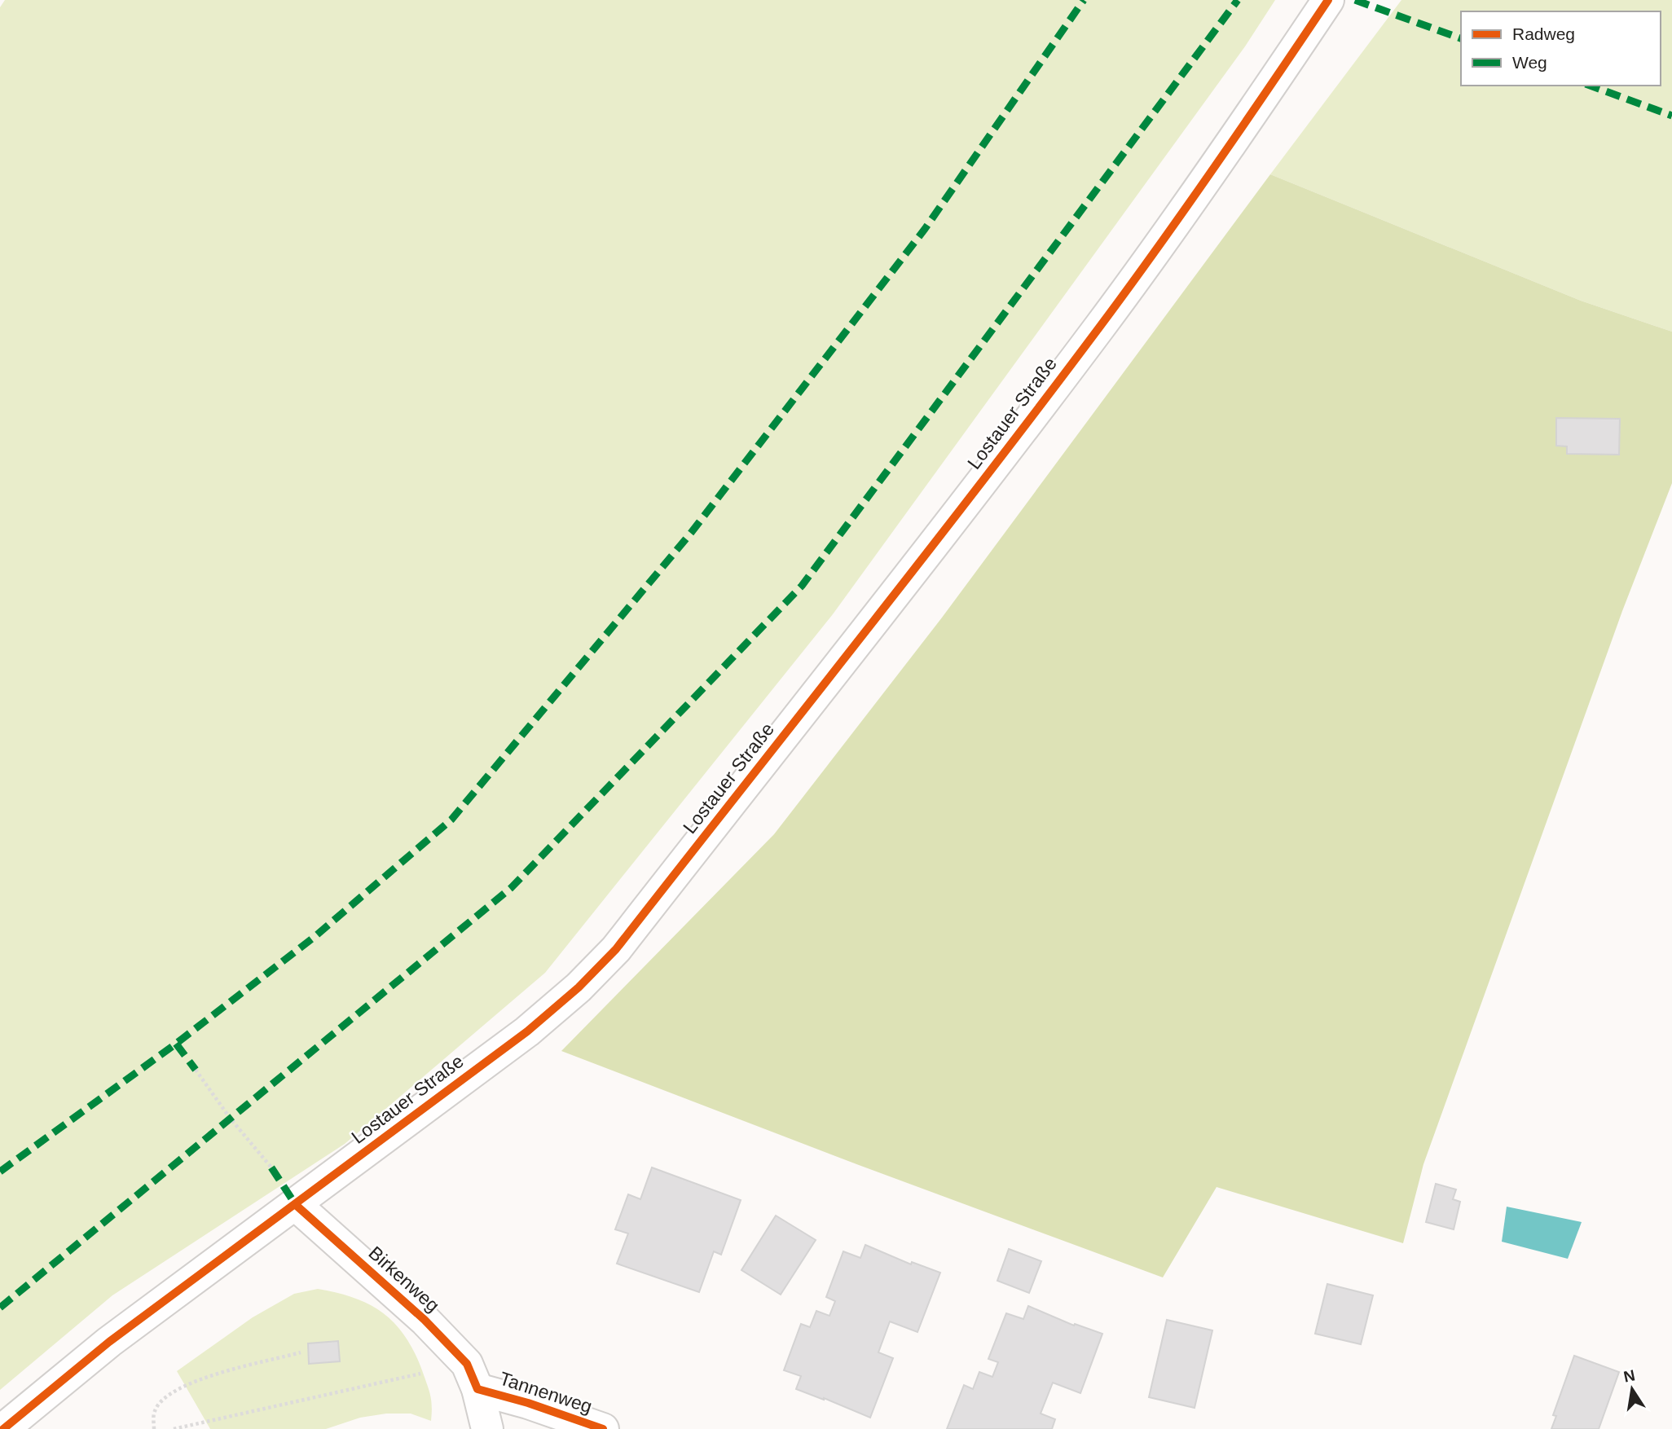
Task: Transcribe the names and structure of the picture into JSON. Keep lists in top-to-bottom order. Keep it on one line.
{"streets":{"street":["Lostauer Straße","Birkenweg","Tannenweg"]},"crossings":[["Lostauer Straße","Birkenweg"],["Birkenweg","Tannenweg"]],"legend":["Radweg","Weg"],"north":"top"}
